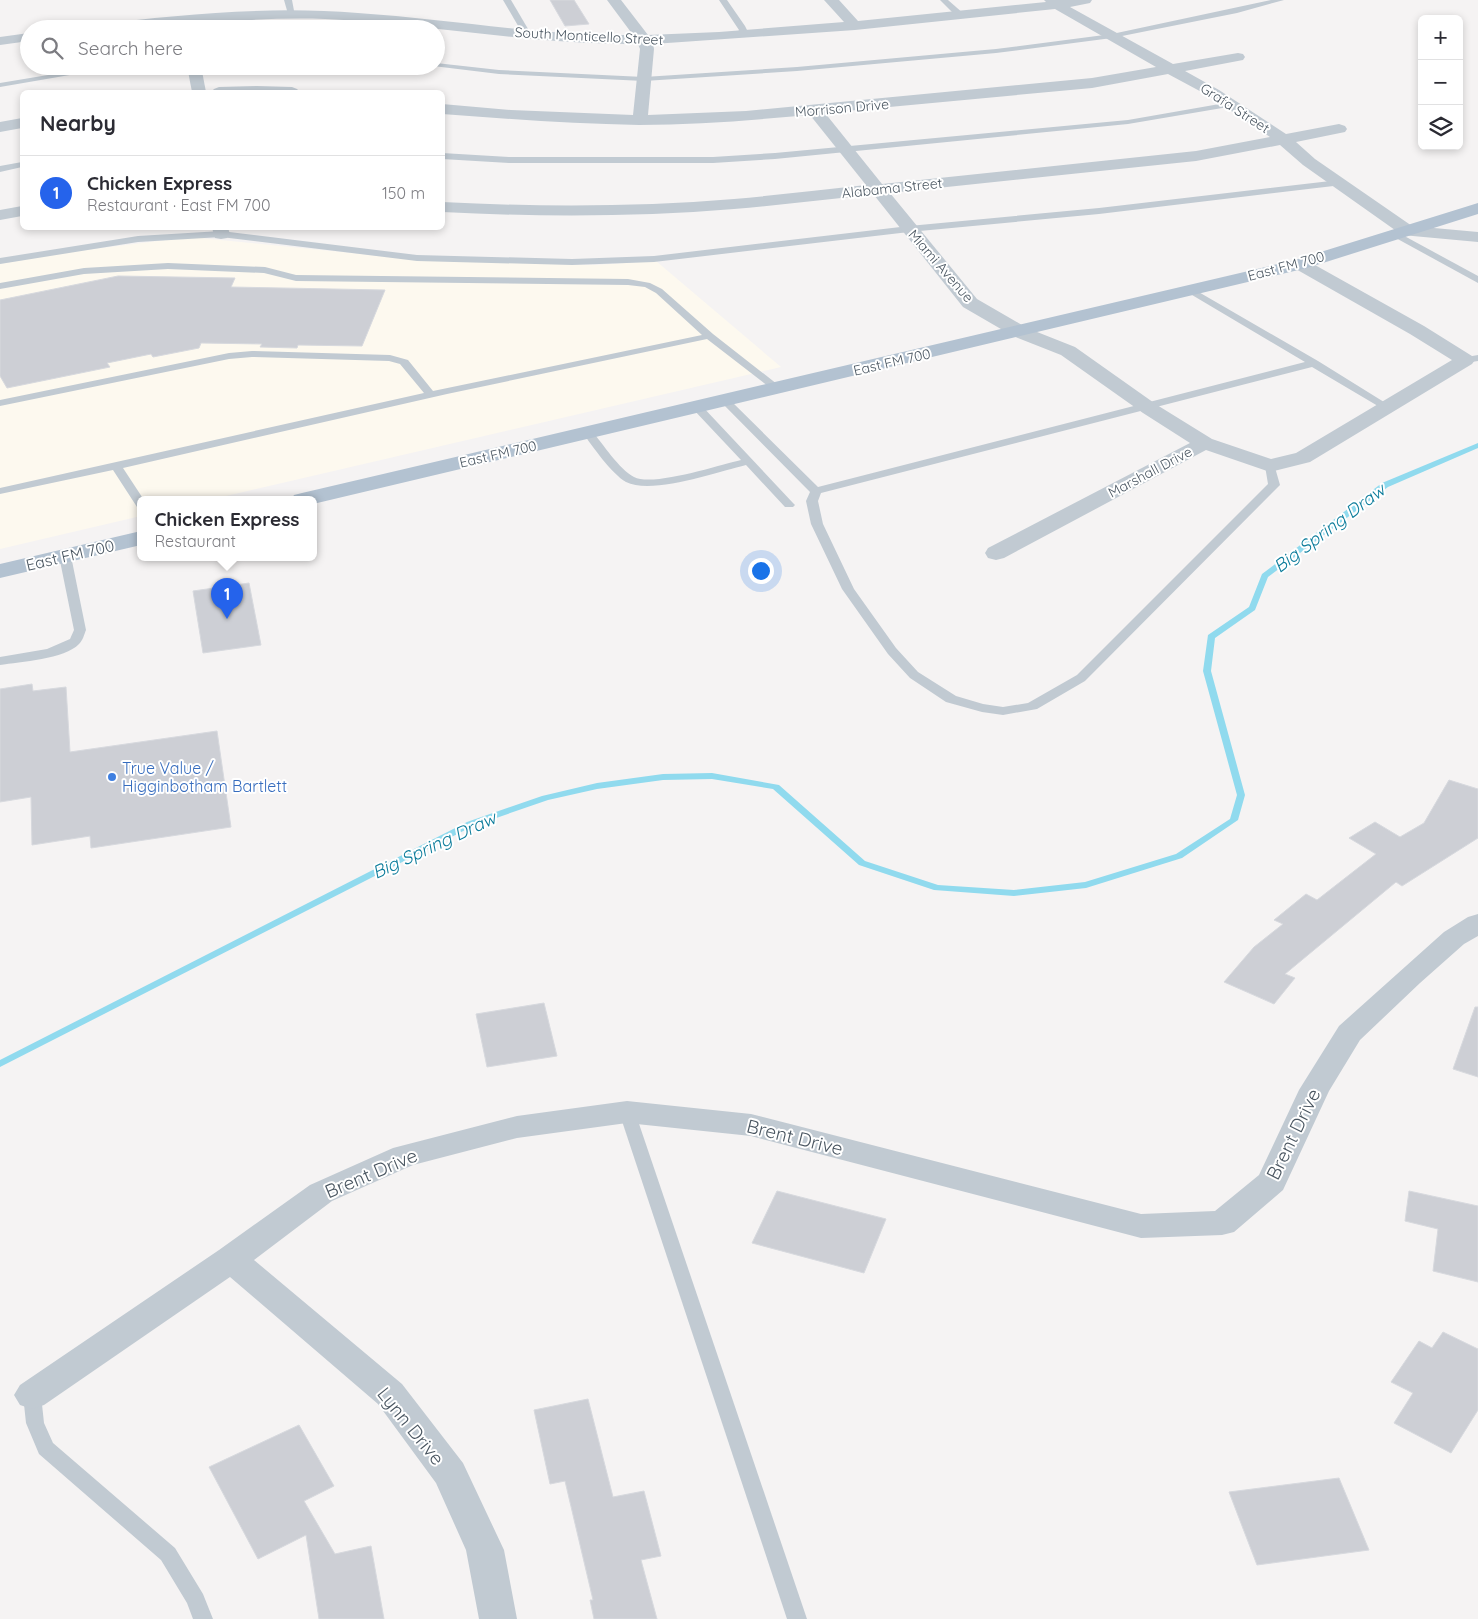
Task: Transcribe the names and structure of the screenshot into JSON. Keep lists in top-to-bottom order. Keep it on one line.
{"streets":{"main road":["East FM 700"],"street":["South Monticello Street","Morrison Drive","Grafa Street","Alabama Street","Miami Avenue","Marshall Drive","Brent Drive","Lynn Drive"]},"crossings":[["South Monticello Street","Grafa Street"],["Morrison Drive","Grafa Street"],["Morrison Drive","Miami Avenue"],["Grafa Street","Alabama Street"],["Grafa Street","East FM 700"],["Alabama Street","Miami Avenue"],["Miami Avenue","East FM 700"],["Miami Avenue","Marshall Drive"],["Brent Drive","Lynn Drive"]],"water":["Big Spring Draw"],"places":["True Value / Higginbotham Bartlett"],"page":{"map_buttons":["+","−"],"search":"Search here","heading":"Nearby","list":[{"mark":"1","name":"Chicken Express","note":"Restaurant · East FM 700","value":"150 m"}],"popup":["Chicken Express","Restaurant"],"pins":"1"}}
